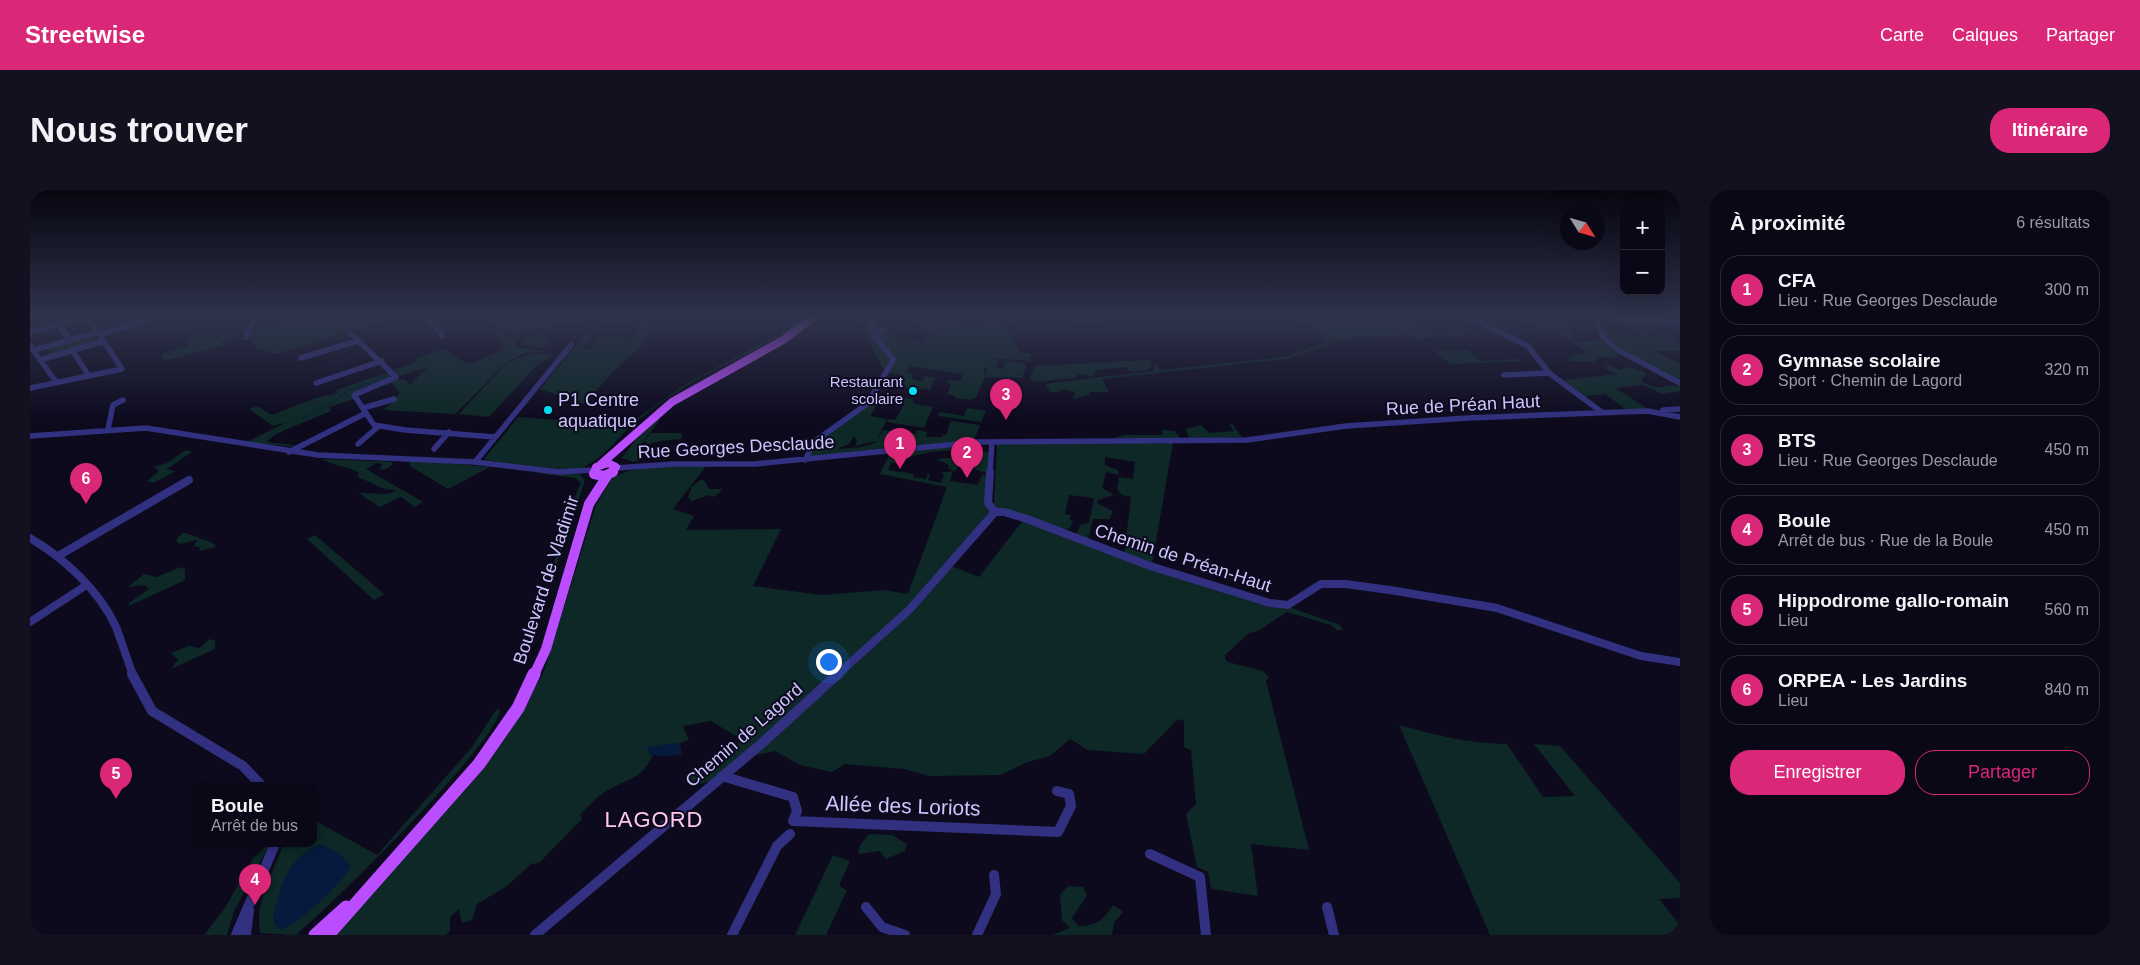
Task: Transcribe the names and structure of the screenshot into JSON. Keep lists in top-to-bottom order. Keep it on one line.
{"streets":{"main road":["Boulevard de Vladimir"],"street":["Rue de Préan Haut","Rue Georges Desclaude","Chemin de Préan-Haut","Chemin de Lagord","Allée des Loriots"]},"crossings":[["Rue de Préan Haut","Rue Georges Desclaude"],["Chemin de Préan-Haut","Chemin de Lagord"],["Chemin de Lagord","Allée des Loriots"]],"districts":["LAGORD"],"places":["Restaurant scolaire","P1 Centre aquatique"],"north":"bottom right","page":{"header":"Streetwise","nav":["Carte","Calques","Partager"],"buttons":["Itinéraire",["Enregistrer","Partager"]],"title":"Nous trouver","heading":["À proximité","6 résultats"],"map_buttons":["+","−"],"list":[{"mark":"1","name":"CFA","note":"Lieu · Rue Georges Desclaude","value":"300 m"},{"mark":"2","name":"Gymnase scolaire","note":"Sport · Chemin de Lagord","value":"320 m"},{"mark":"3","name":"BTS","note":"Lieu · Rue Georges Desclaude","value":"450 m"},{"mark":"4","name":"Boule","note":"Arrêt de bus · Rue de la Boule","value":"450 m"},{"mark":"5","name":"Hippodrome gallo-romain","note":"Lieu","value":"560 m"},{"mark":"6","name":"ORPEA - Les Jardins","note":"Lieu","value":"840 m"}],"pins":["3","1","2","6","5","4"],"popup":["Boule","Arrêt de bus"]}}
